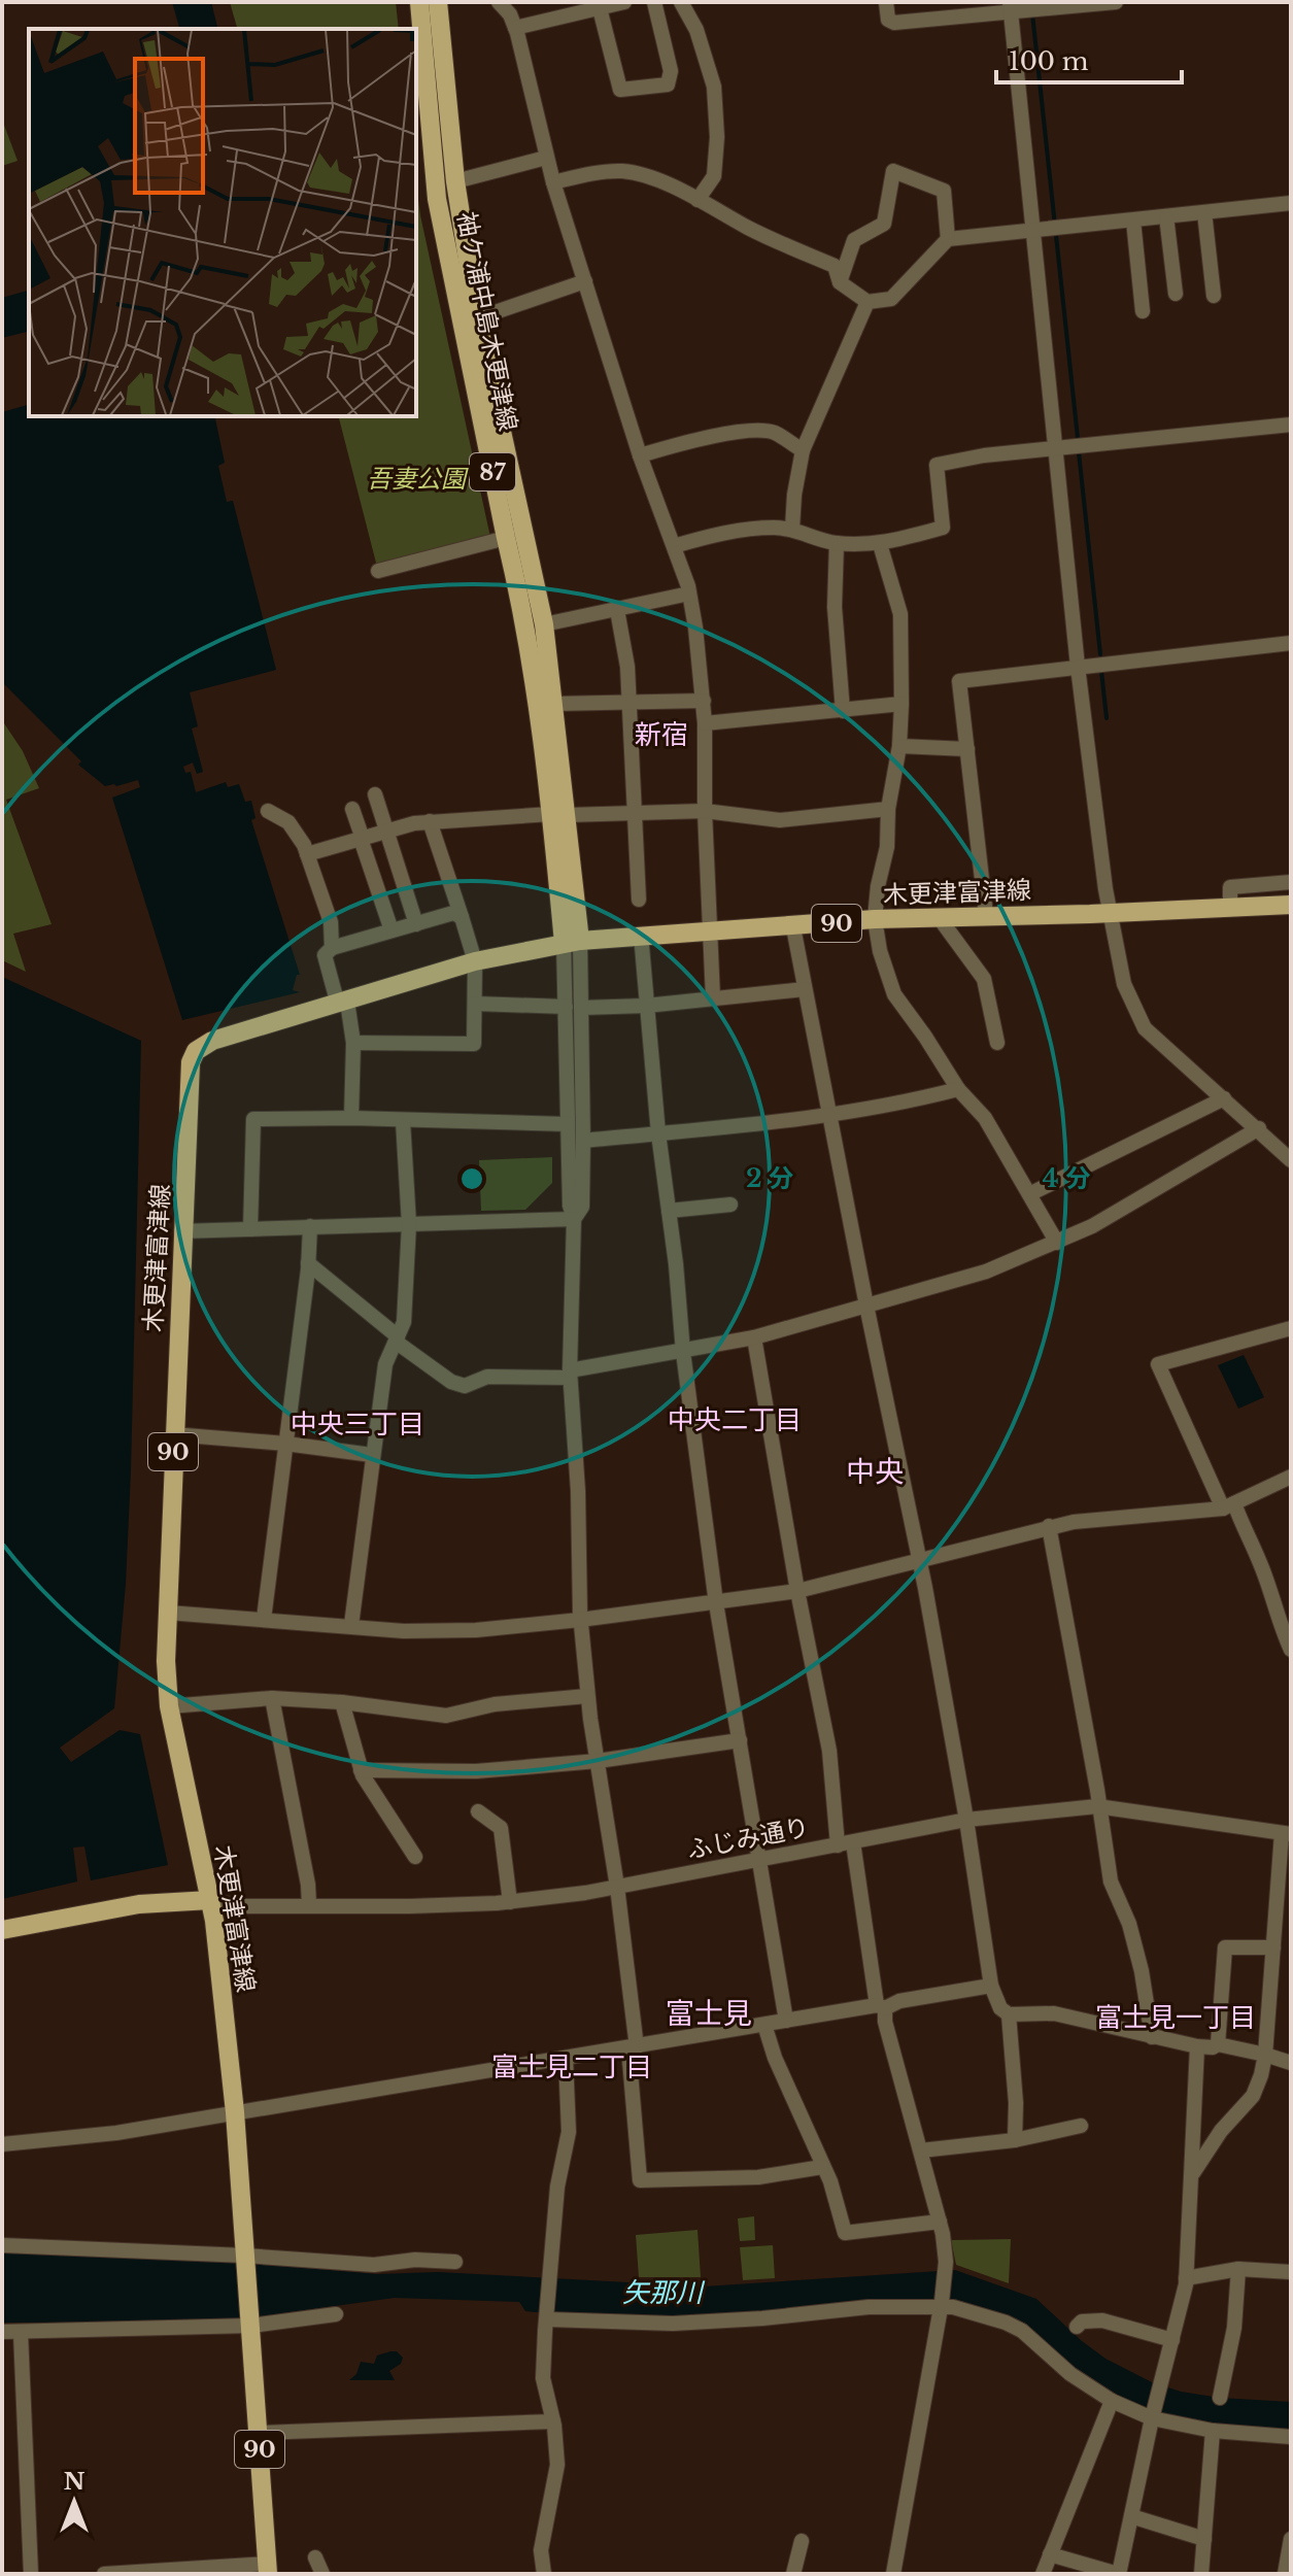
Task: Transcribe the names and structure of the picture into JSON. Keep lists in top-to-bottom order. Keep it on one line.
{"streets":{"main road":["袖ケ浦中島木更津線","87","木更津富津線","90"],"street":["ふじみ通り"]},"crossings":[["袖ケ浦中島木更津線","木更津富津線"],["木更津富津線","ふじみ通り"]],"districts":["新宿","中央二丁目","中央三丁目","中央","富士見","富士見一丁目","富士見二丁目"],"water":["矢那川"],"parks":["吾妻公園"],"scale_bar":"100 m","north":"top","rings":["2 分","4 分"]}
